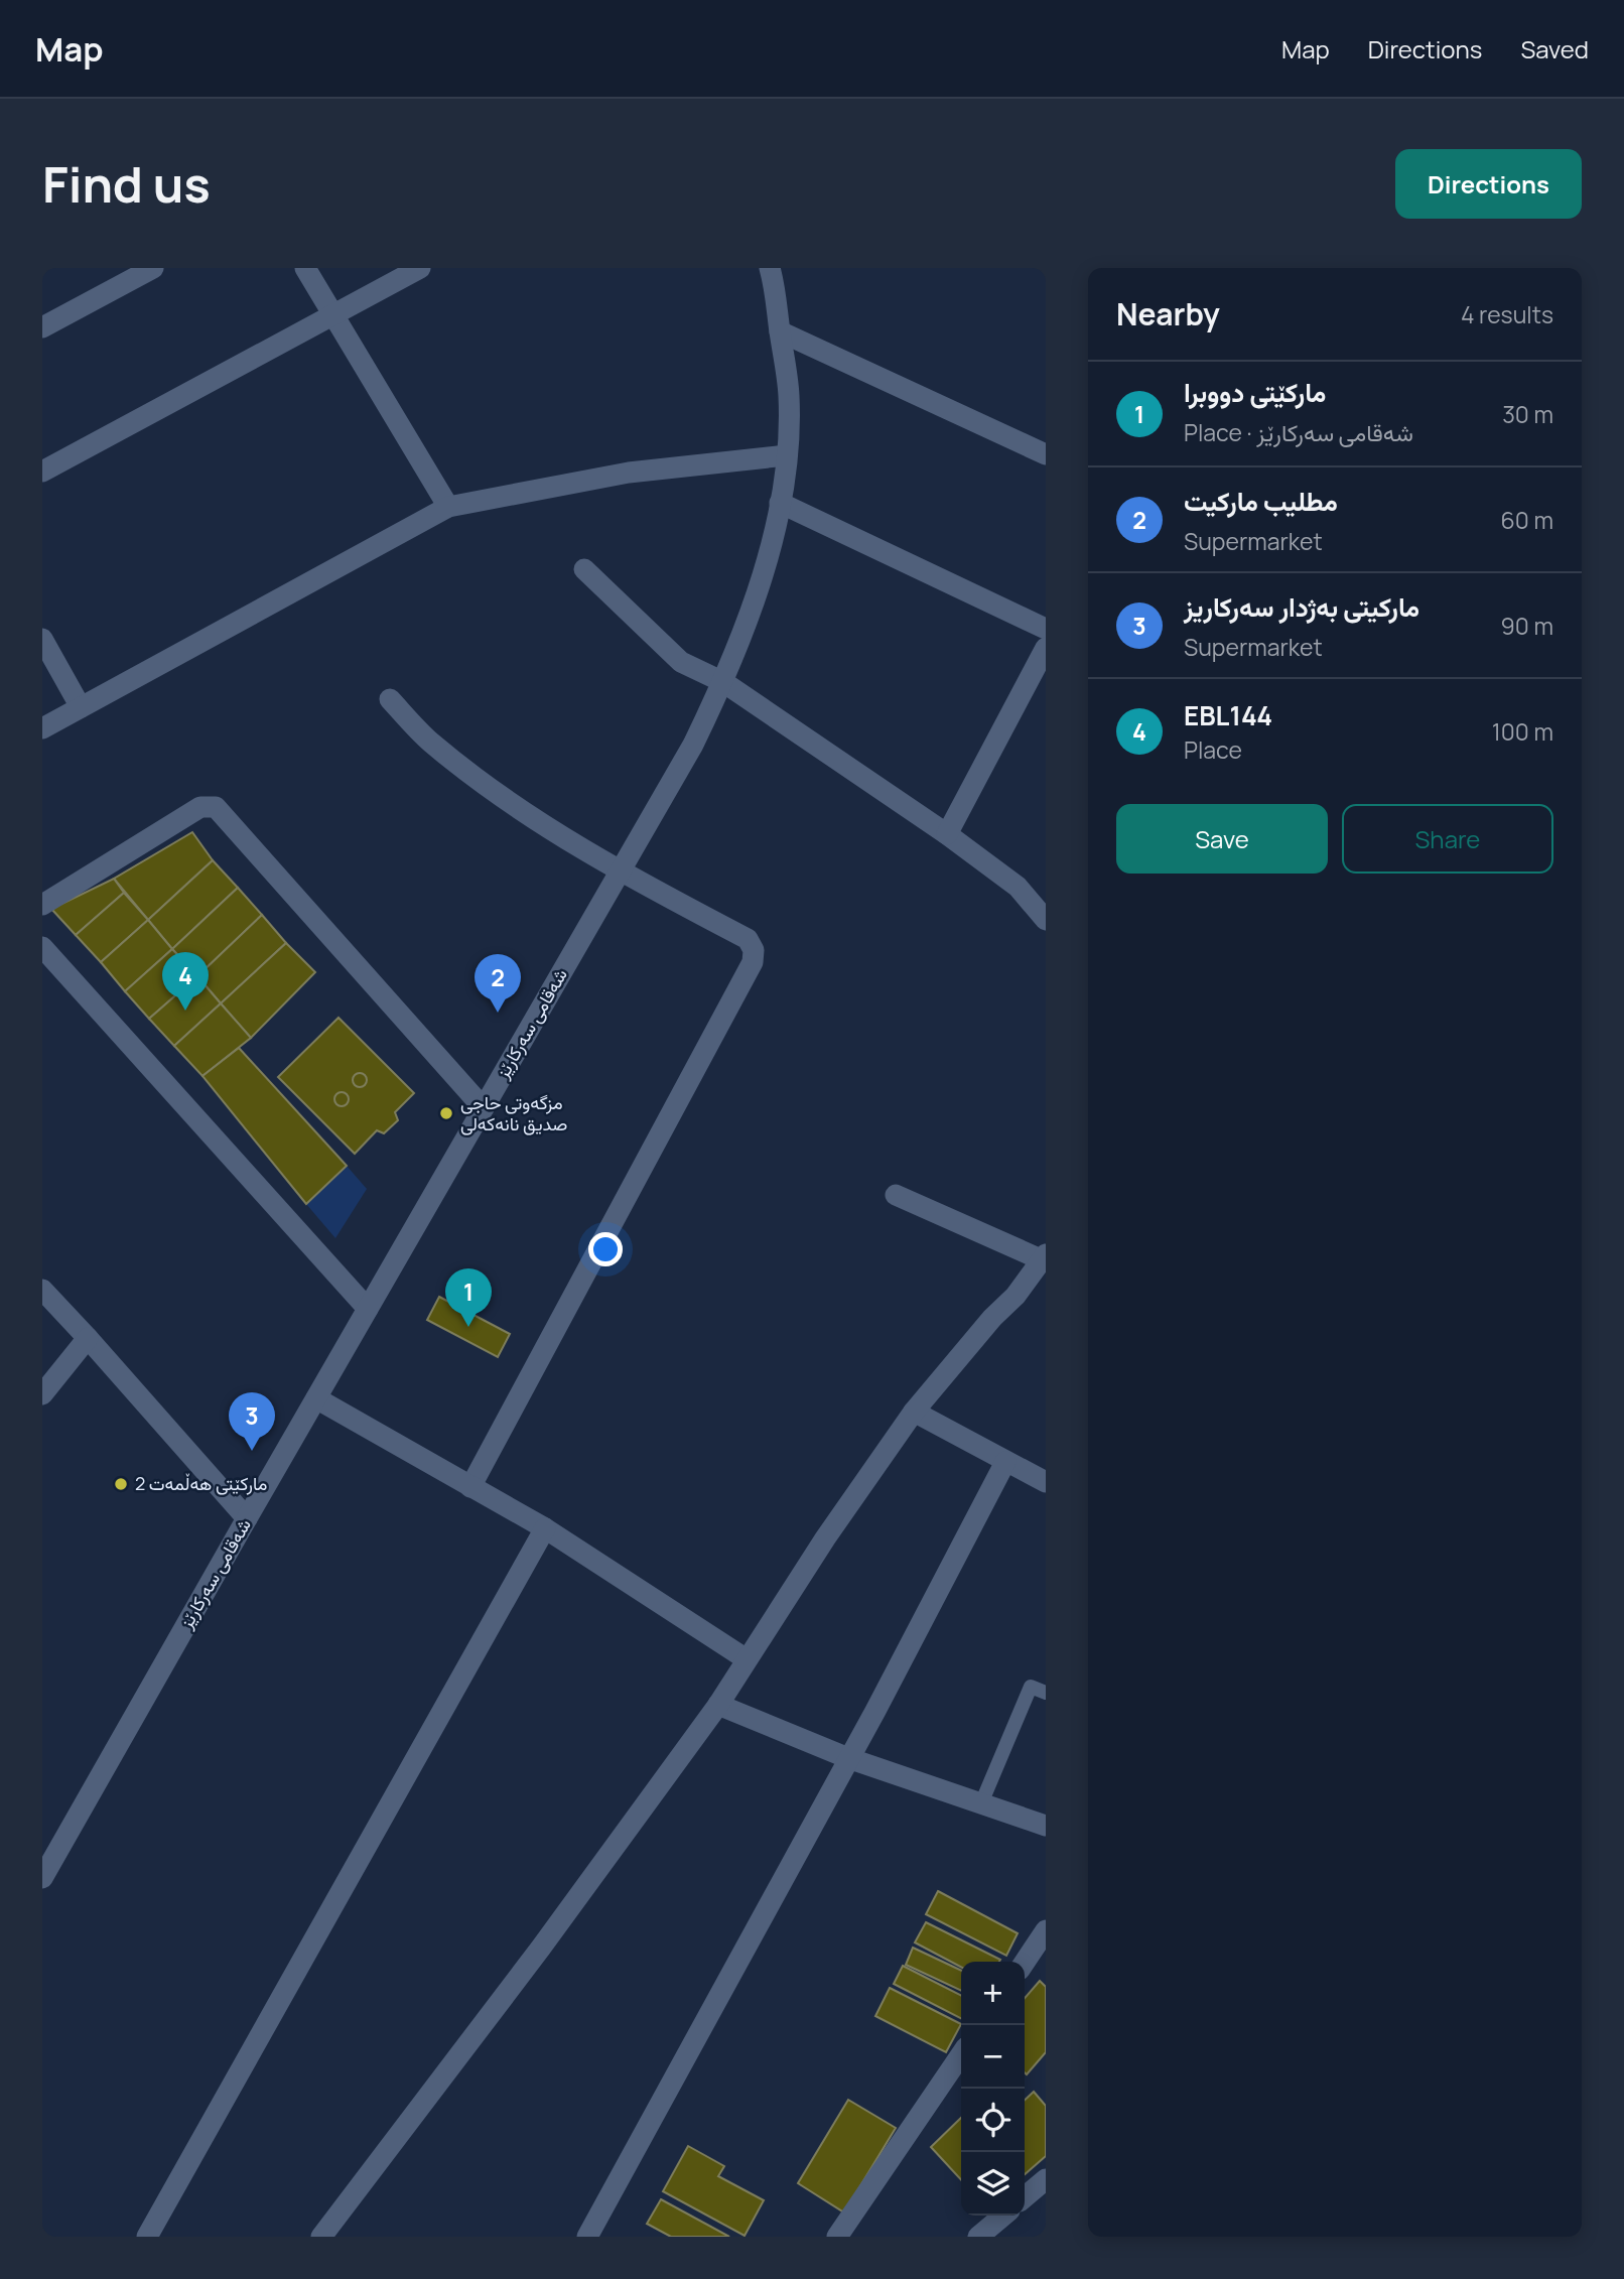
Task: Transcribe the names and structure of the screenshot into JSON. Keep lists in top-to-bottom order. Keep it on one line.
{"streets":{"street":["شەقامی سەرکارێز"]},"places":["مزگەوتی حاجی صدیق نانەکەلی","مارکێتی هەڵمەت 2"],"page":{"header":"Map","nav":["Map","Directions","Saved"],"buttons":["Directions",["Save","Share"]],"title":"Find us","heading":["Nearby","4 results"],"list":[{"mark":"1","name":"ماركێتى دووبرا","note":"Place · شەقامی سەرکارێز","value":"30 m"},{"mark":"2","name":"مطلیب مارکیت","note":"Supermarket","value":"60 m"},{"mark":"3","name":"مارکیتی بەژدار سەرکاریز","note":"Supermarket","value":"90 m"},{"mark":"4","name":"EBL144","note":"Place","value":"100 m"}],"pins":["4","2","1","3"],"map_buttons":["+","−"]}}
